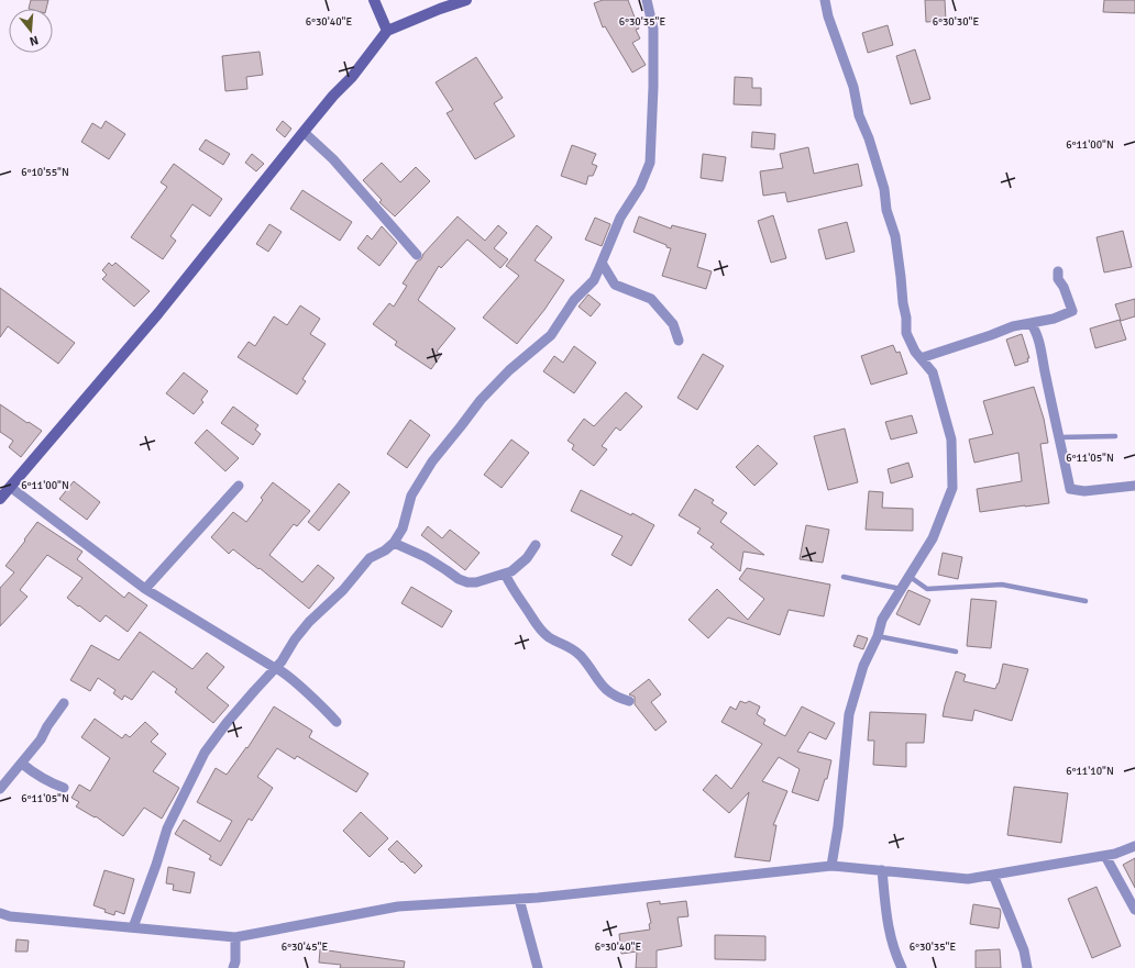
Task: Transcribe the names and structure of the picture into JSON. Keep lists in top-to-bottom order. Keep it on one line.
{"north":"bottom","coordinates":["6°30'40\"E","6°30'35\"E","6°30'30\"E","6°11'00\"N","6°10'55\"N","6°11'05\"N","6°11'10\"N","6°30'45\"E"]}
